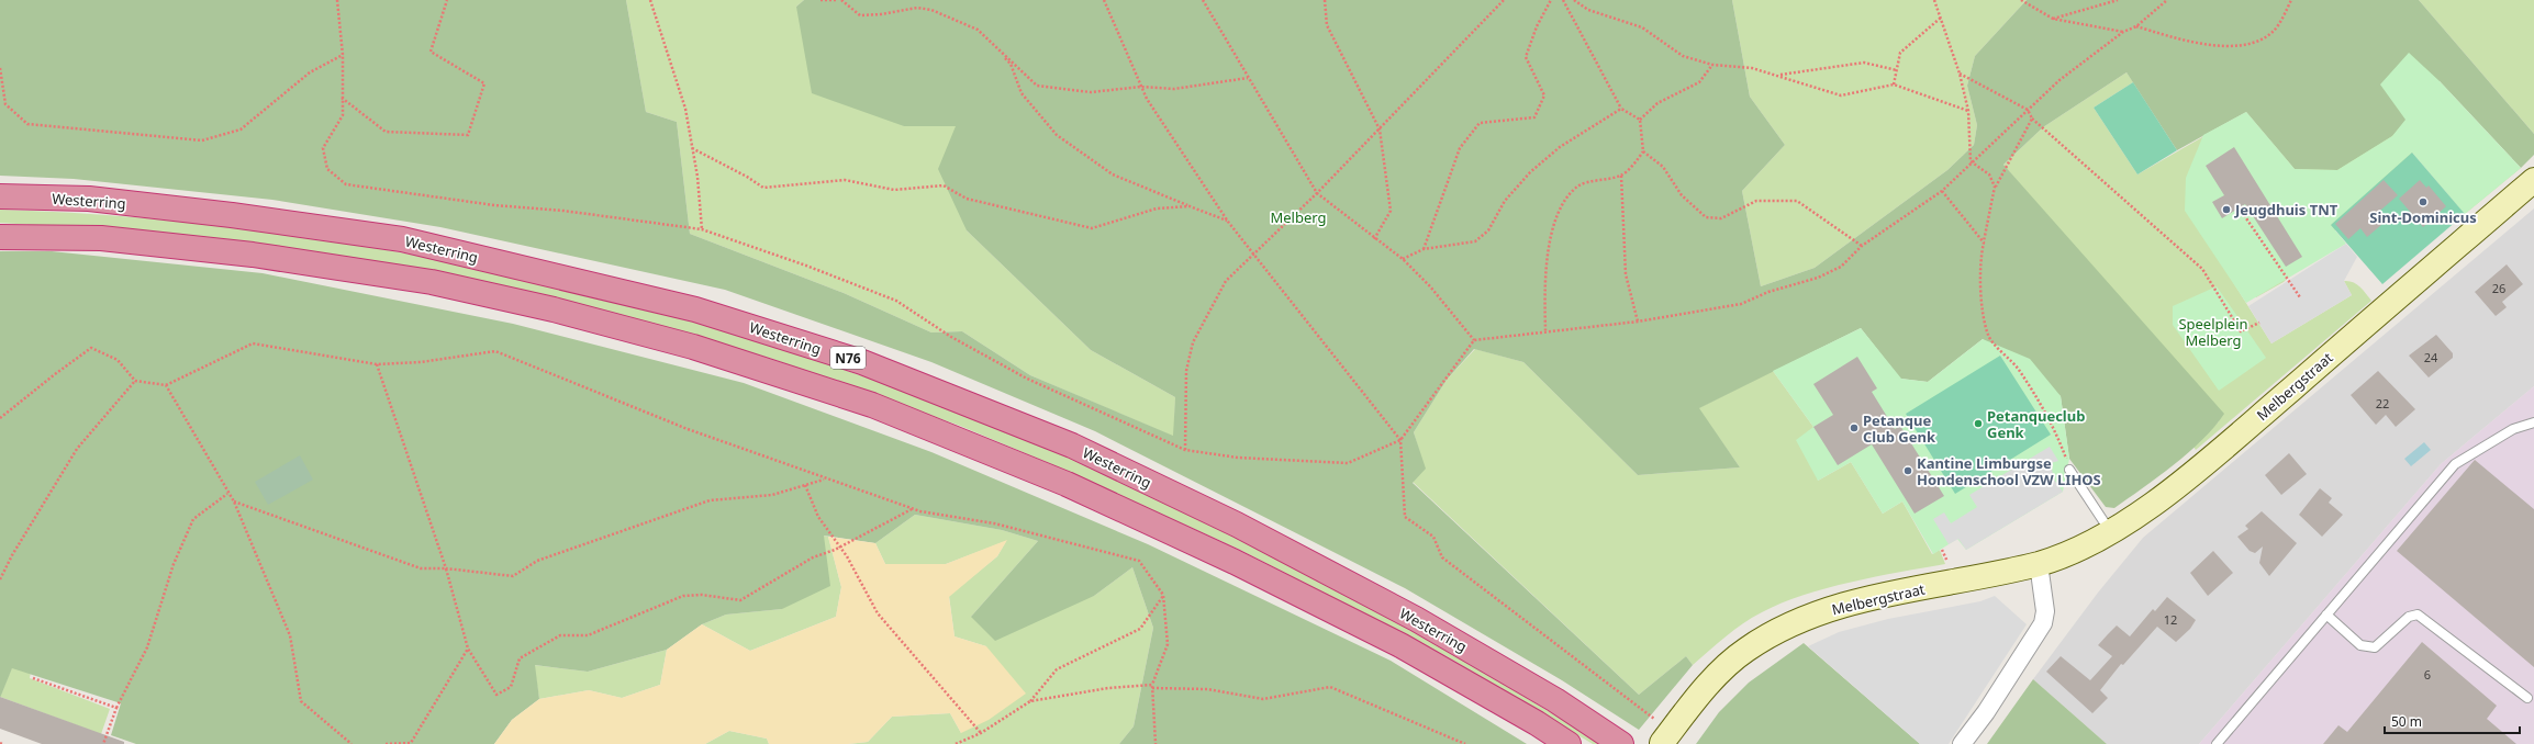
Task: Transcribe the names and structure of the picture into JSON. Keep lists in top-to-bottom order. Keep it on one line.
{"streets":{"highway":["Westerring","N76"],"street":["Melbergstraat"]},"parks":["Melberg","Speelplein Melberg"],"places":["Sint-Dominicus","Jeugdhuis TNT","Petanqueclub Genk","Petanque Club Genk","Kantine Limburgse Hondenschool VZW LIHOS"],"house_numbers":["26","24","22","12","6"],"scale_bar":"50 m"}
